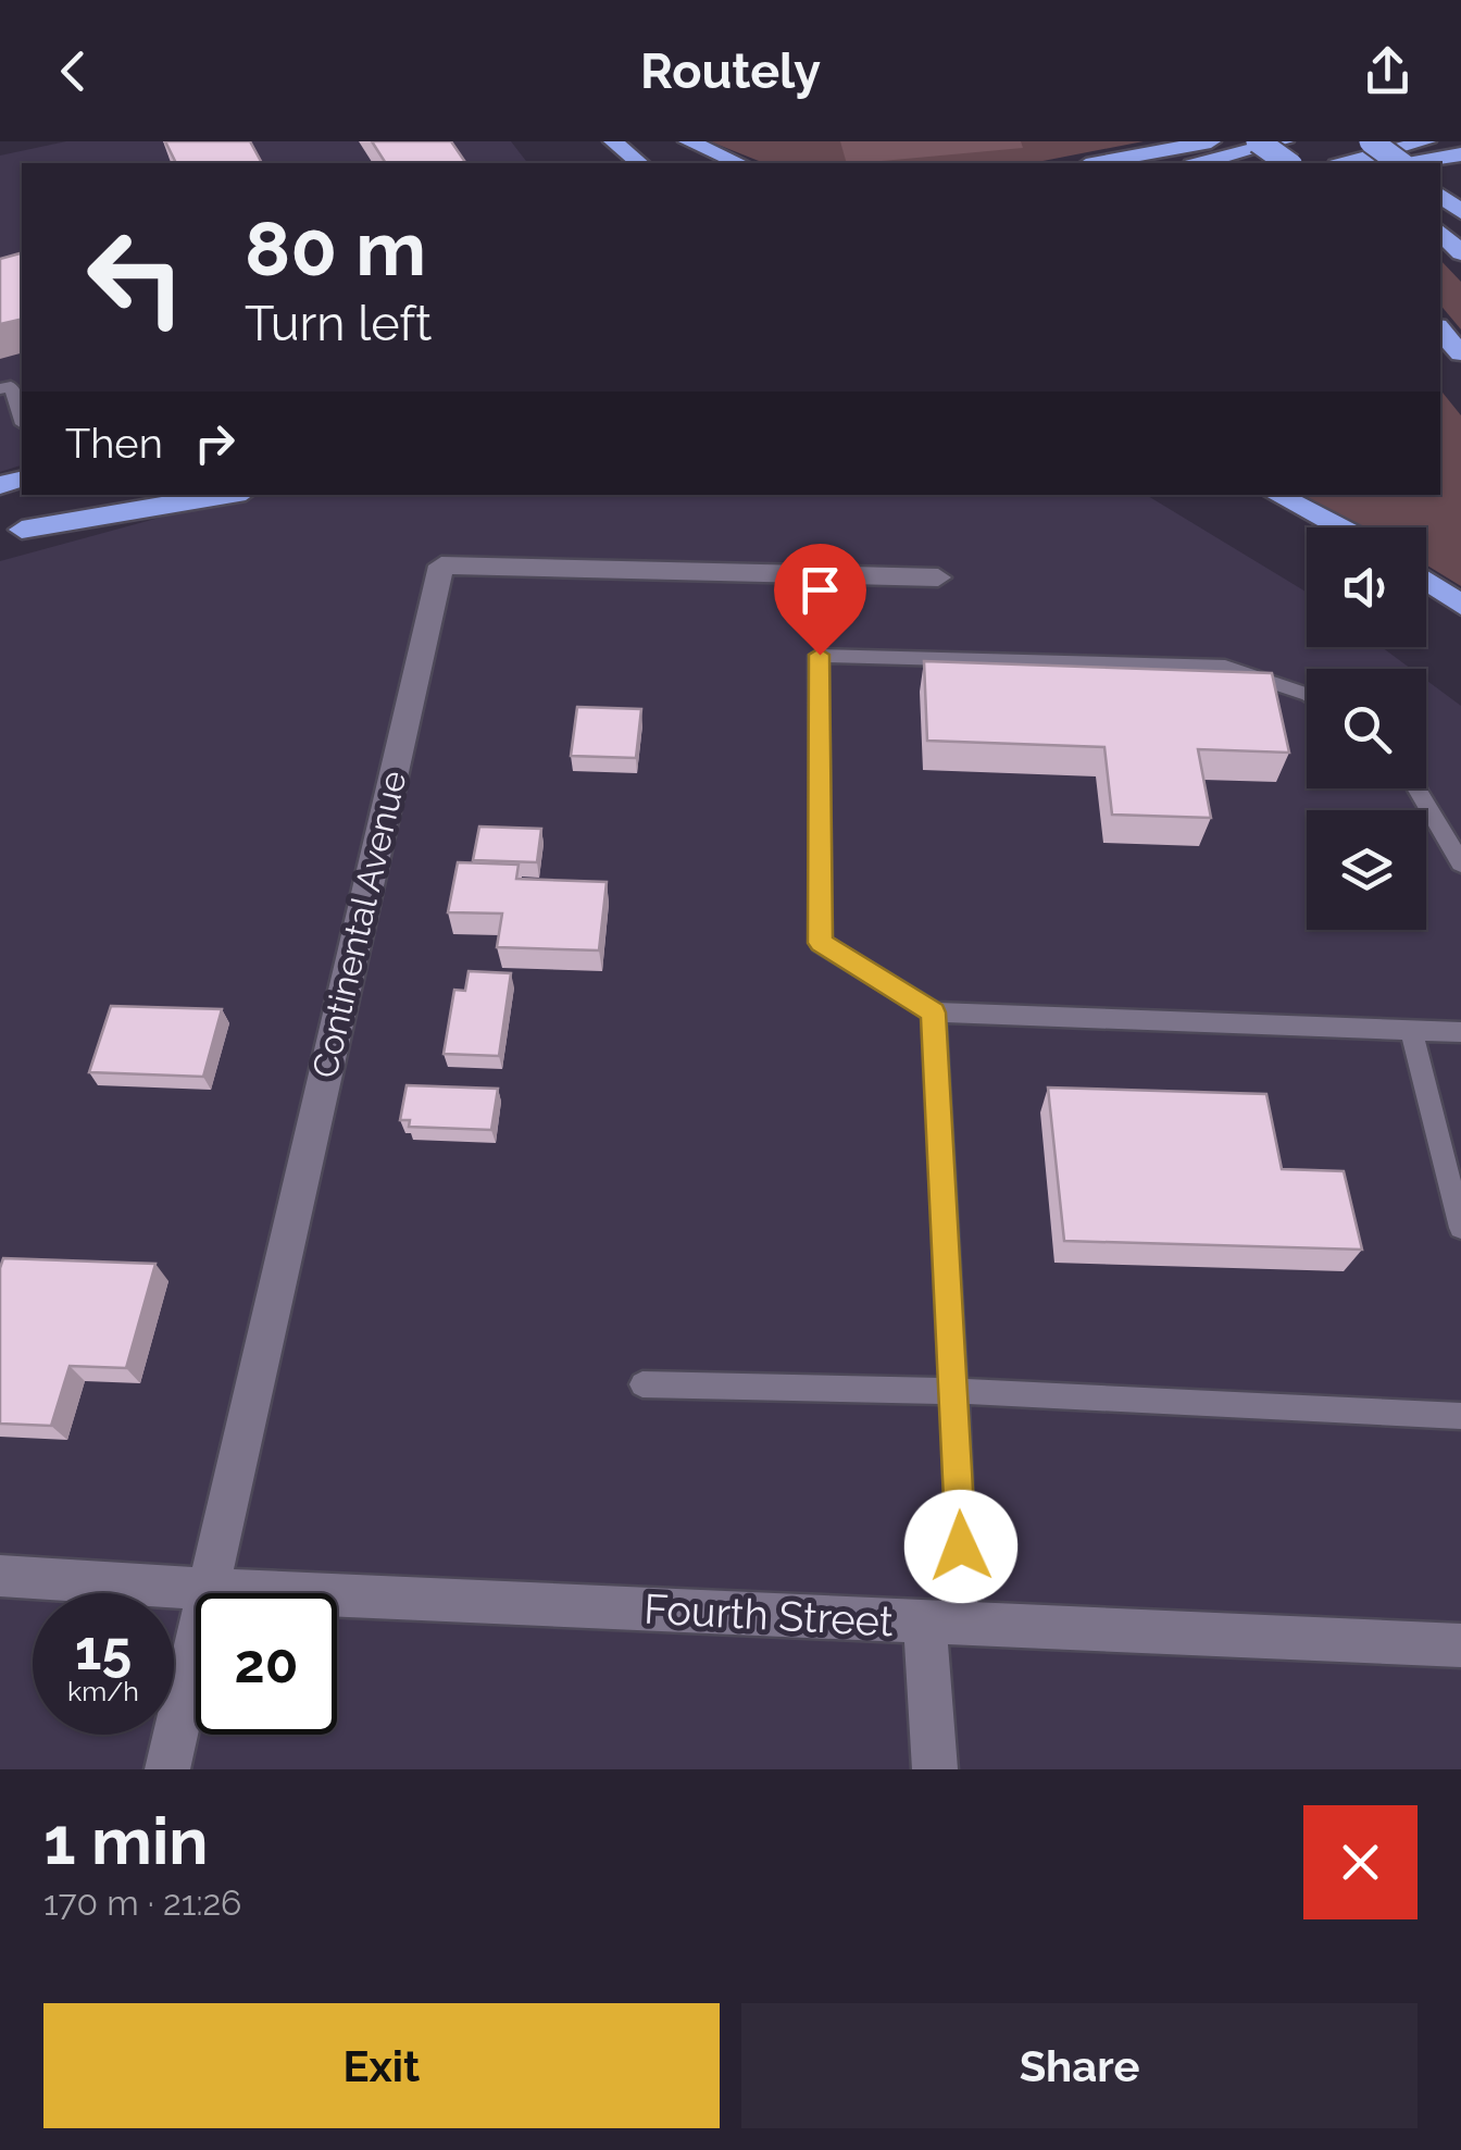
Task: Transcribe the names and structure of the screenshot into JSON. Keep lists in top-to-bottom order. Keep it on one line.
{"streets":{"street":["Continental Avenue","Fourth Street"]},"crossings":[["Continental Avenue","Fourth Street"]],"page":{"header":"Routely","turn":["80 m","Turn left"],"then":"Then","speed":"15 km/h","limit":"20","heading":["1 min","170 m · 21:26"],"buttons":["Exit","Share"]}}
